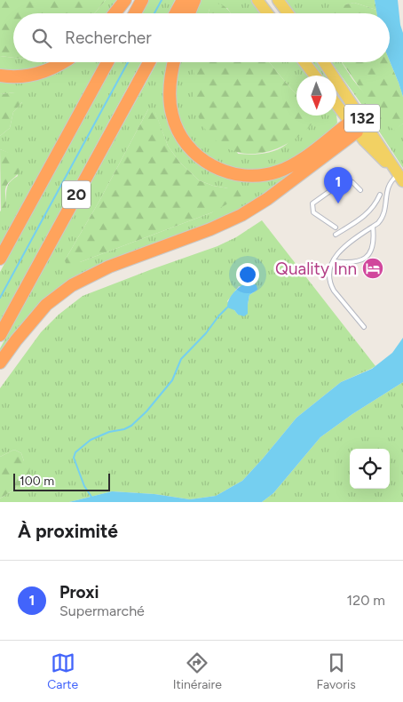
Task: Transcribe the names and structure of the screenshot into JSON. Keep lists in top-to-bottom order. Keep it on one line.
{"streets":{"highway":["20"],"main road":["132"]},"places":{"hotel":["Quality Inn"]},"scale_bar":"100 m","north":"bottom","page":{"search":"Rechercher","pins":"1","scale":"100 m","heading":"À proximité","list":[{"mark":"1","name":"Proxi","note":"Supermarché","value":"120 m"}],"nav":["Carte","Itinéraire","Favoris"]}}
